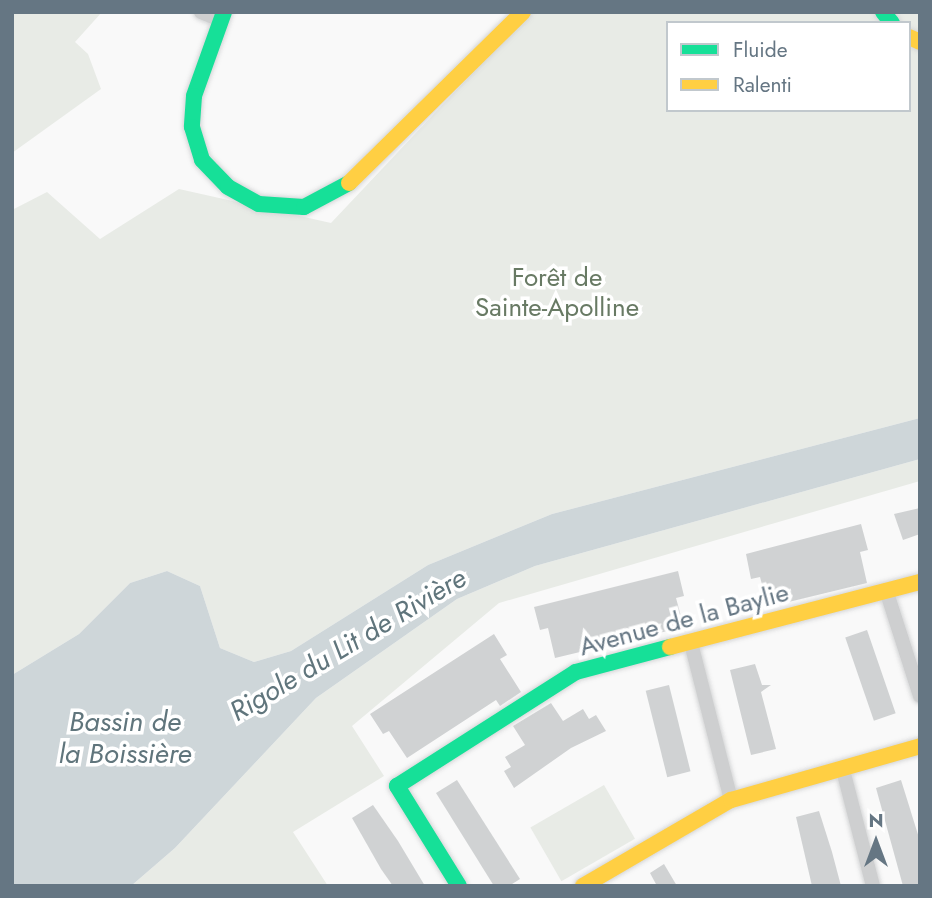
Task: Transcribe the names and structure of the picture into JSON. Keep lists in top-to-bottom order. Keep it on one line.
{"streets":{"street":["Avenue de la Baylie"]},"water":["Rigole du Lit de Rivière","Bassin de la Boissière"],"parks":["Forêt de Sainte-Apolline"],"legend":["Fluide","Ralenti"],"north":"top"}
